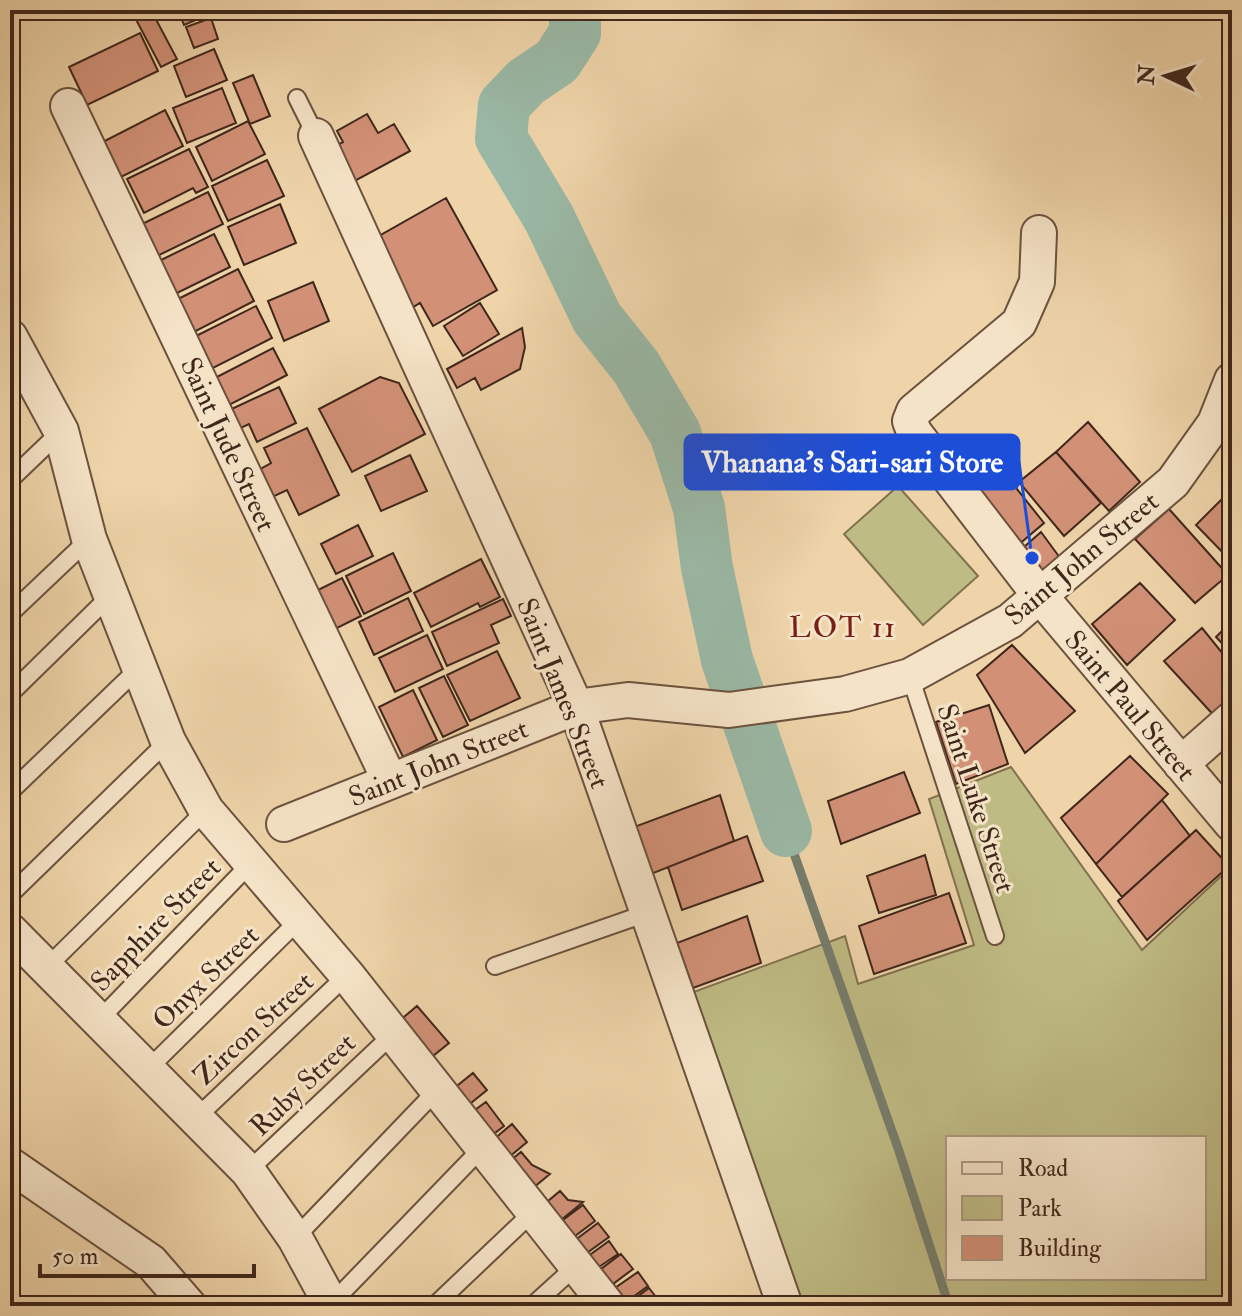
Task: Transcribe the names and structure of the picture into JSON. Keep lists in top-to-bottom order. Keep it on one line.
{"streets":{"street":["Saint Jude Street","Saint John Street","Saint James Street","Saint Paul Street"],"lane":["Saint Luke Street","Sapphire Street","Onyx Street","Zircon Street","Ruby Street"]},"crossings":[["Saint Jude Street","Saint John Street"],["Saint John Street","Saint James Street"],["Saint John Street","Saint Paul Street"],["Saint John Street","Saint Luke Street"]],"districts":["LOT 11"],"places":["Vhanana's Sari-sari Store"],"legend":["Road","Park","Building"],"scale_bar":"50 m","north":"left"}
